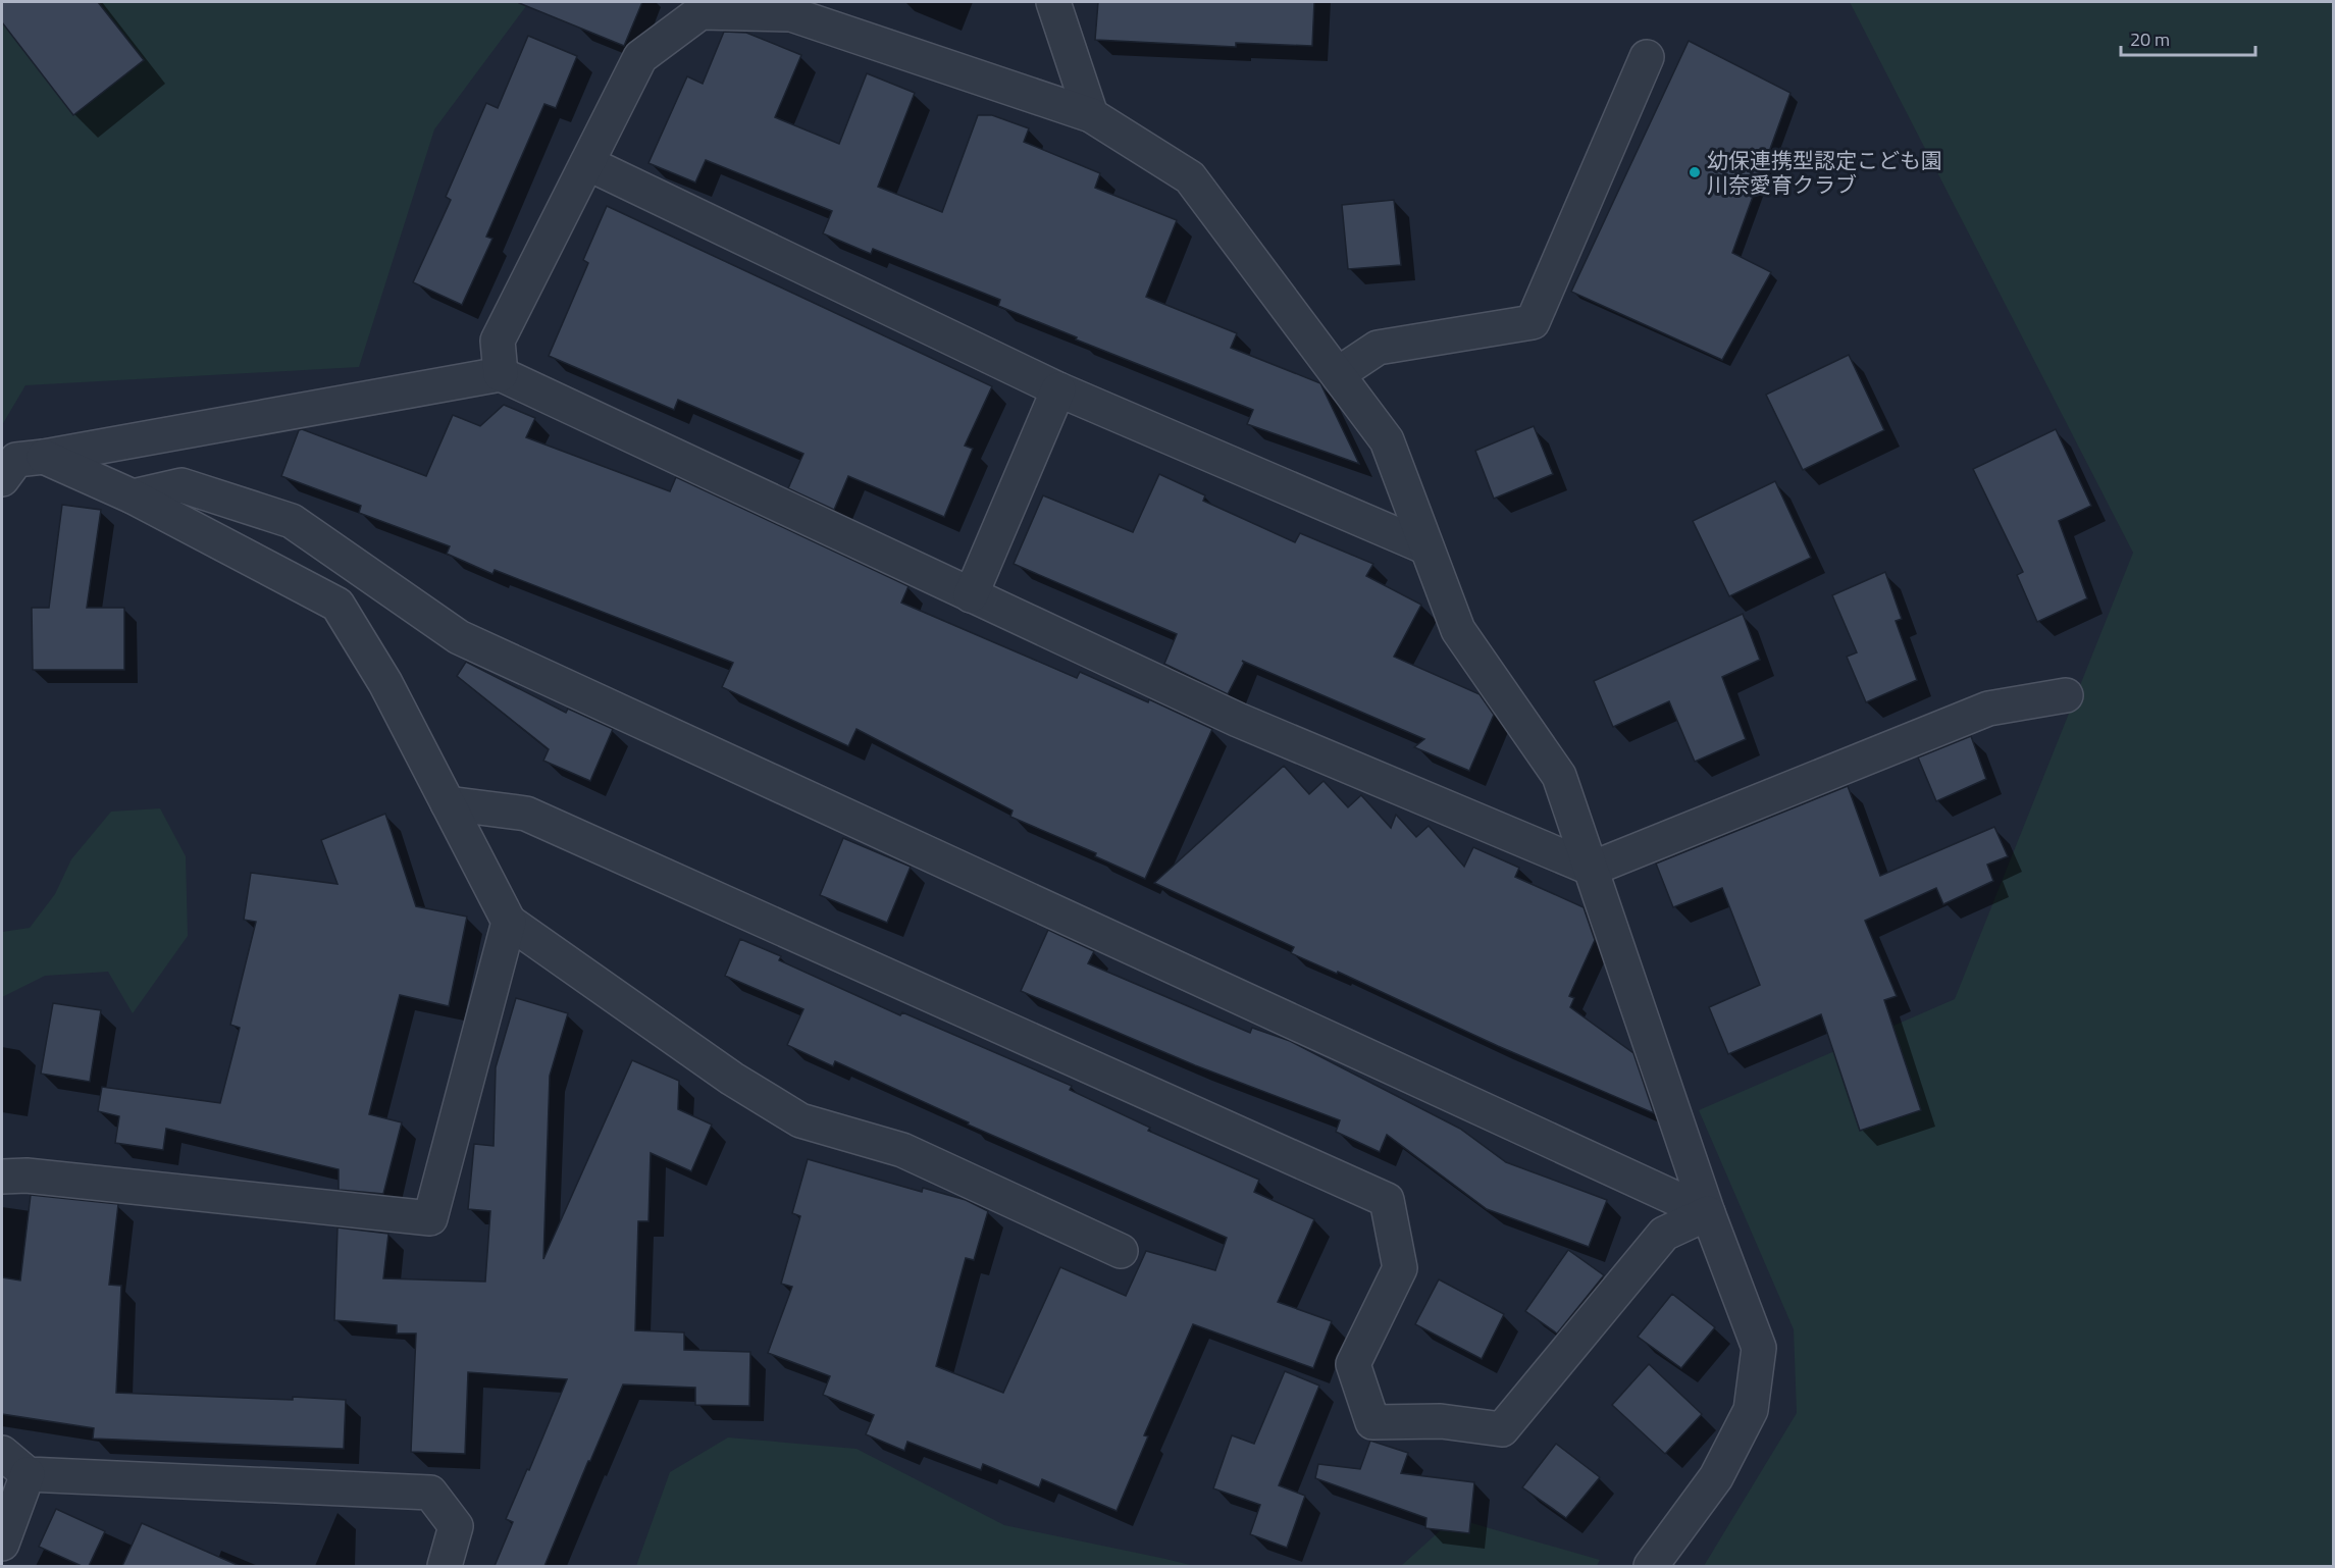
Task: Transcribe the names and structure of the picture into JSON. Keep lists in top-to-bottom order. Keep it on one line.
{"places":["幼保連携型認定こども園 川奈愛育クラブ"],"scale_bar":"20 m"}
